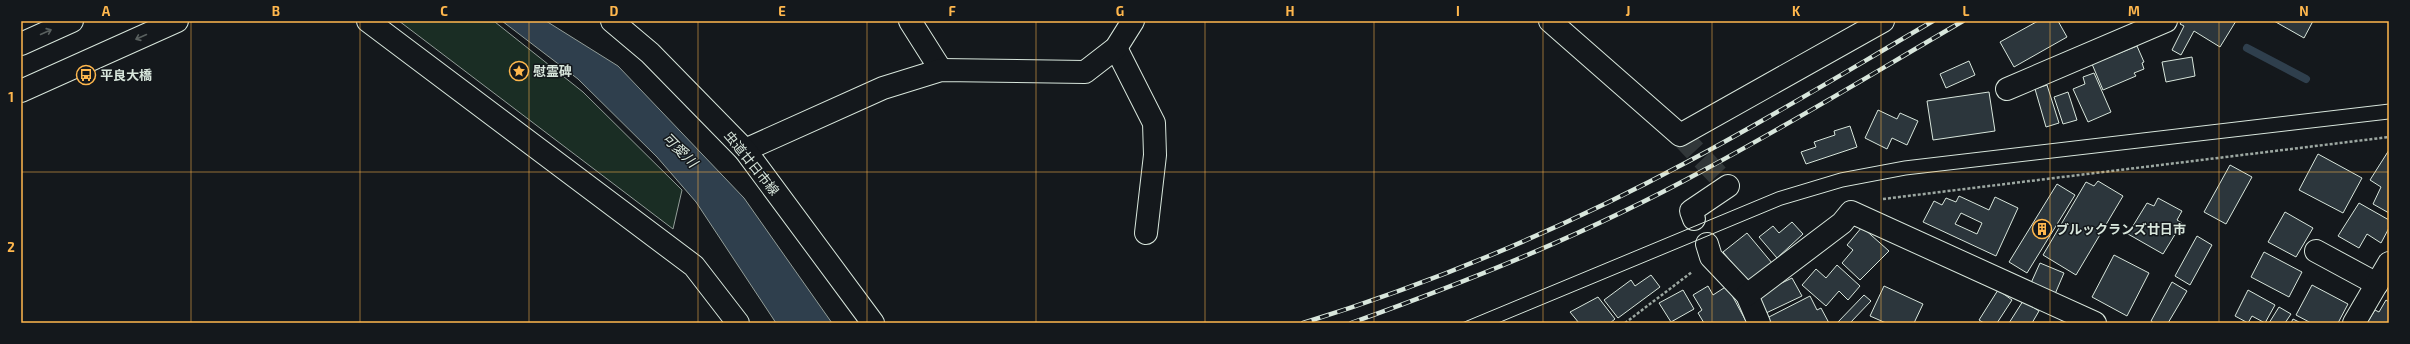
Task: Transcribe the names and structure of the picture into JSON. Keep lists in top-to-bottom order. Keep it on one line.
{"streets":{"street":["虫道廿日市線"]},"water":["可愛川"],"places":{"place":["慰霊碑"],"bus stop":["平良大橋"],"building":["ブルックランズ廿日市"]},"grid":{"columns":["A","B","C","D","E","F","G","H","I","J","K","L","M","N"],"rows":["1","2"]}}
